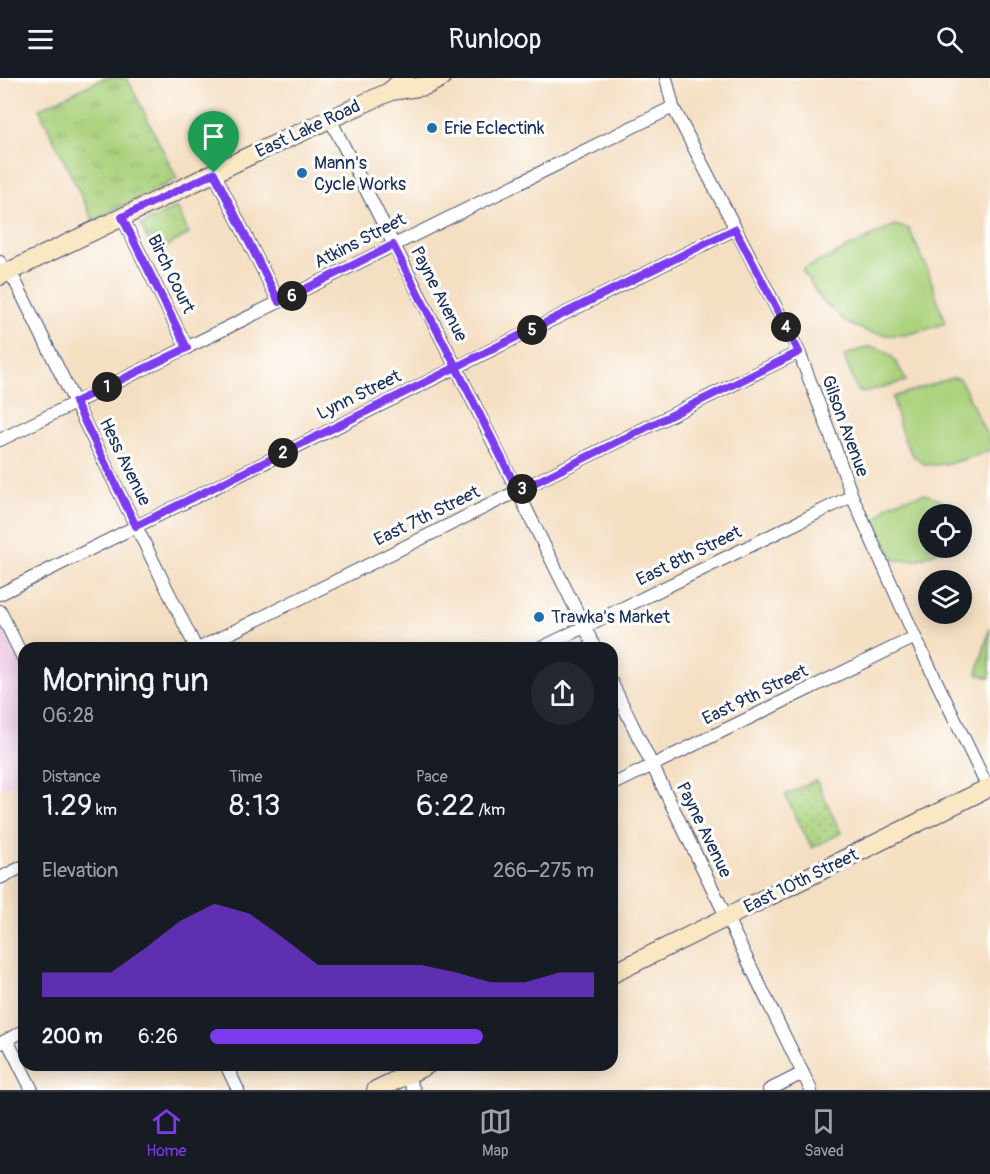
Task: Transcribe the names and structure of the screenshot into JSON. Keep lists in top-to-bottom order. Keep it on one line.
{"streets":{"main road":["East Lake Road","East 10th Street"],"street":["Atkins Street","Birch Court","Payne Avenue","Lynn Street","Gilson Avenue","Hess Avenue","East 7th Street","East 8th Street","East 9th Street"]},"crossings":[["East Lake Road","Birch Court"],["East Lake Road","Payne Avenue"],["East Lake Road","Hess Avenue"],["Atkins Street","Birch Court"],["Atkins Street","Payne Avenue"],["Atkins Street","Gilson Avenue"],["Atkins Street","Hess Avenue"],["Payne Avenue","Lynn Street"],["Payne Avenue","East 7th Street"],["Payne Avenue","East 8th Street"],["Payne Avenue","East 9th Street"],["Payne Avenue","East 10th Street"],["Lynn Street","Gilson Avenue"],["Lynn Street","Hess Avenue"],["Gilson Avenue","East 7th Street"],["Gilson Avenue","East 8th Street"],["Gilson Avenue","East 9th Street"],["Gilson Avenue","East 10th Street"]],"places":["Erie Eclectink","Mann's Cycle Works","Trawka's Market"],"page":{"header":"Runloop","pins":["6","4","5","1","2","3"],"heading":["Morning run","06:28"],"stats":[["Distance","1.29 km"],["Time","8:13"],["Pace","6:22 /km"]],"chart":["Elevation","266–275 m"],"list":[{"name":"200 m","note":"6:26"}],"tabs":["Home","Map","Saved"]}}
